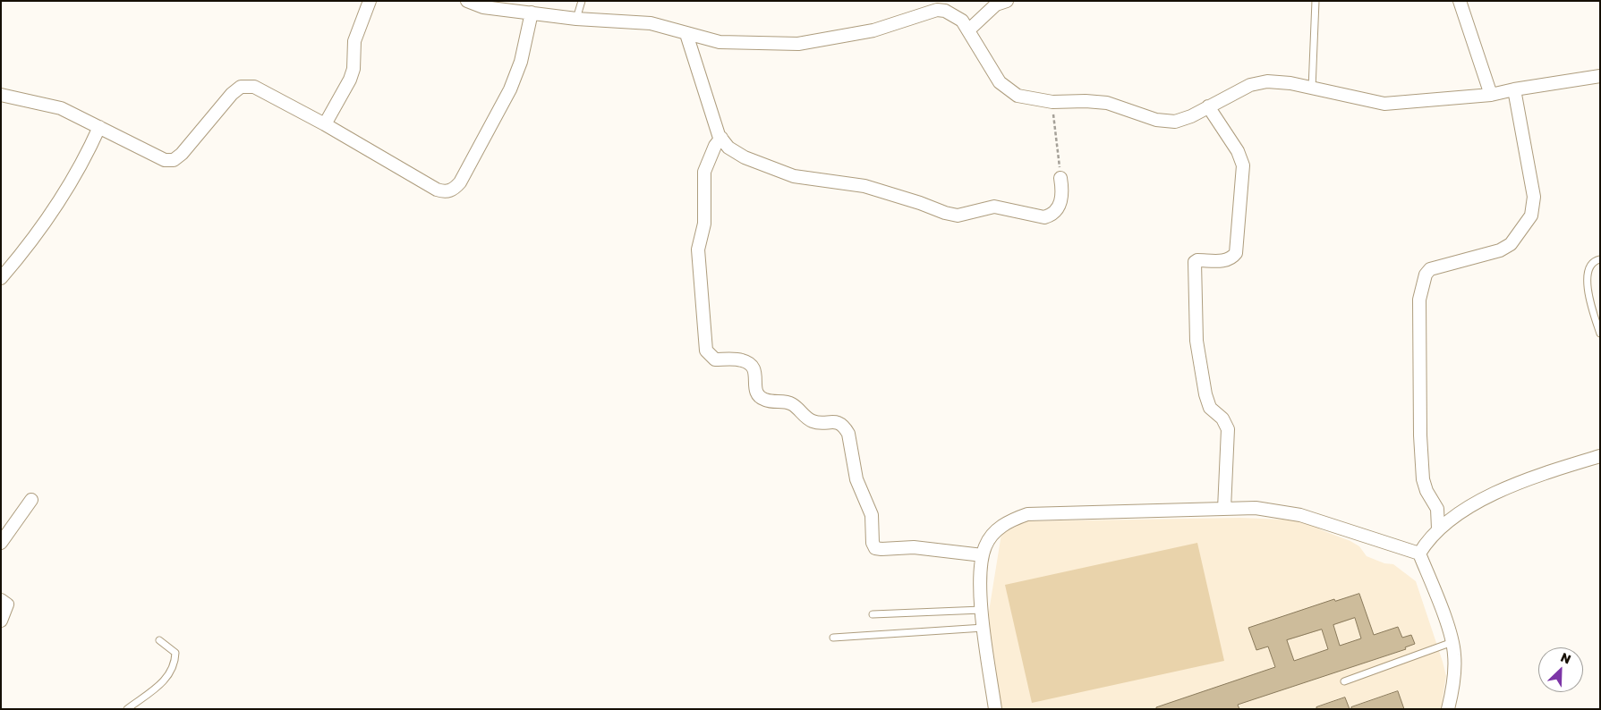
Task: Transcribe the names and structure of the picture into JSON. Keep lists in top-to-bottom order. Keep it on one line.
{"north":"top right"}
